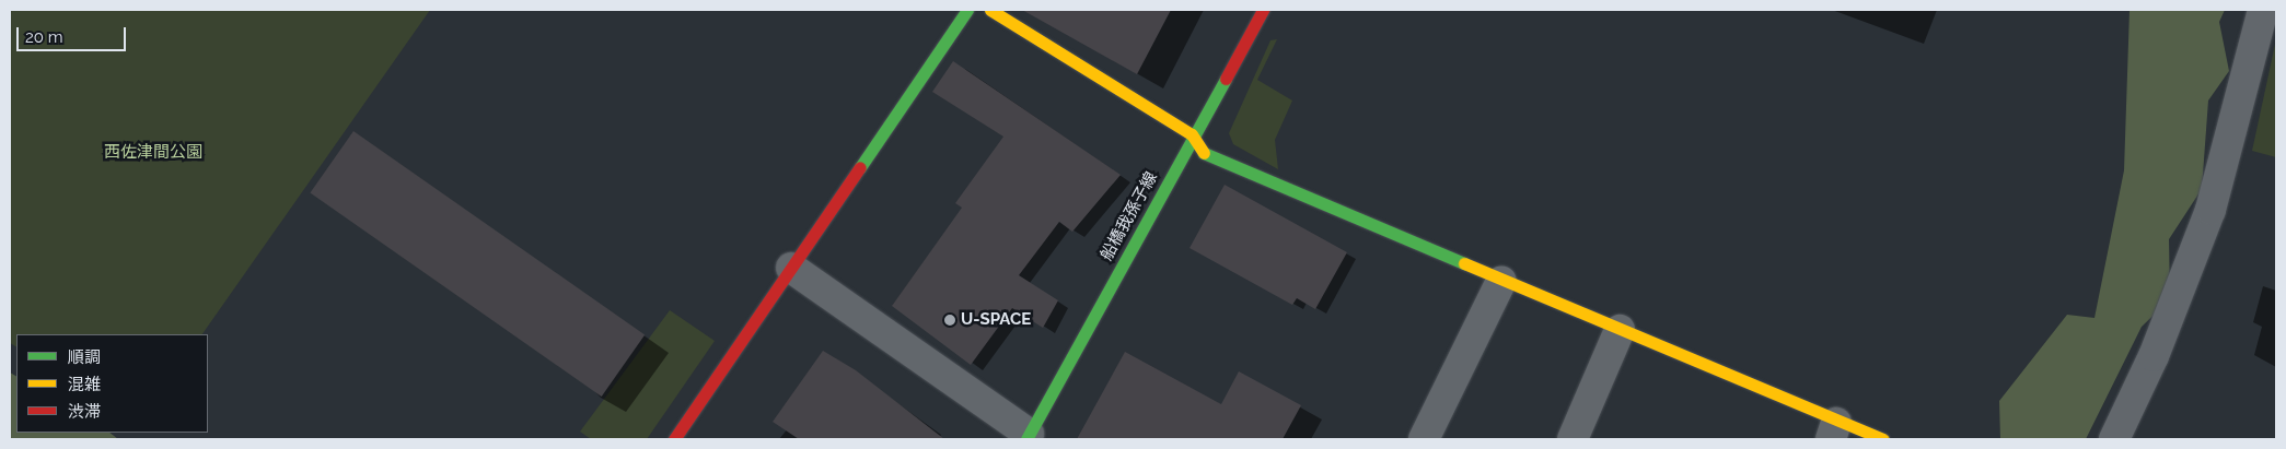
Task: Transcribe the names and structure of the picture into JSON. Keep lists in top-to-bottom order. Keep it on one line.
{"streets":{"street":["船橋我孫子線"]},"parks":["西佐津間公園"],"places":["U-SPACE"],"legend":["順調","混雑","渋滞"],"scale_bar":"20 m"}
